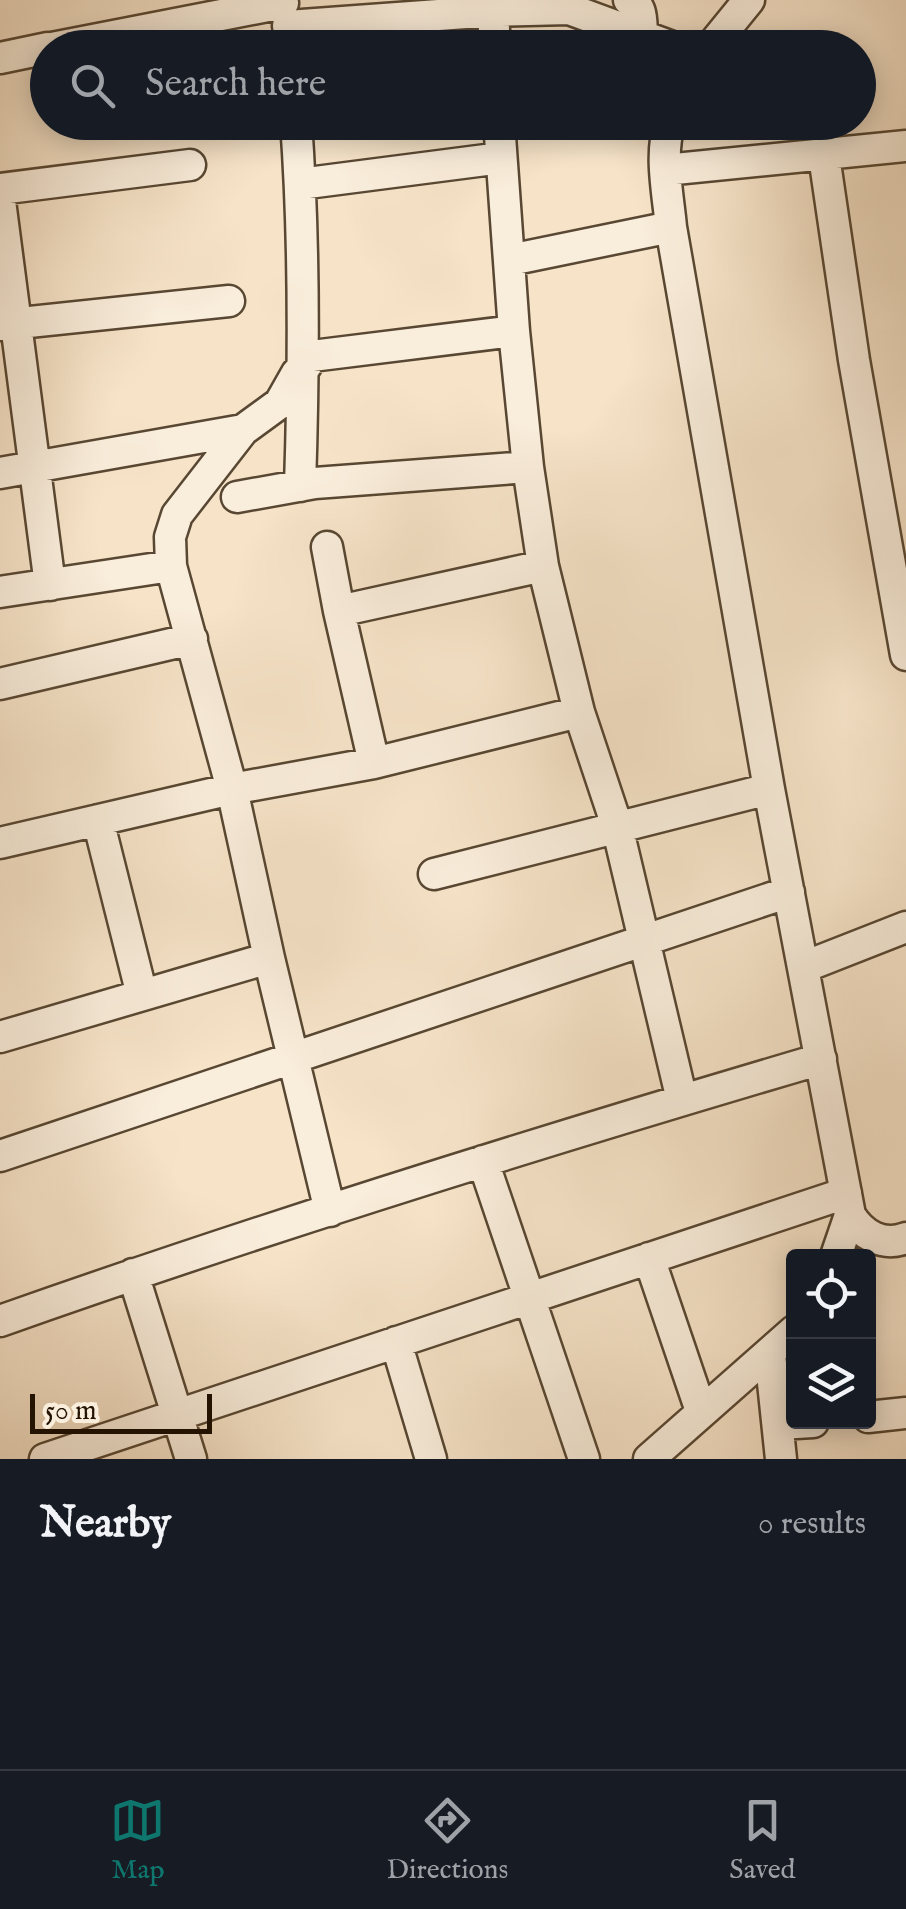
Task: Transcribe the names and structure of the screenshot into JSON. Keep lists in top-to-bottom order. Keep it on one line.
{"scale_bar":"50 m","page":{"search":"Search here","scale":"50 m","heading":["Nearby","0 results"],"nav":["Map","Directions","Saved"]}}
